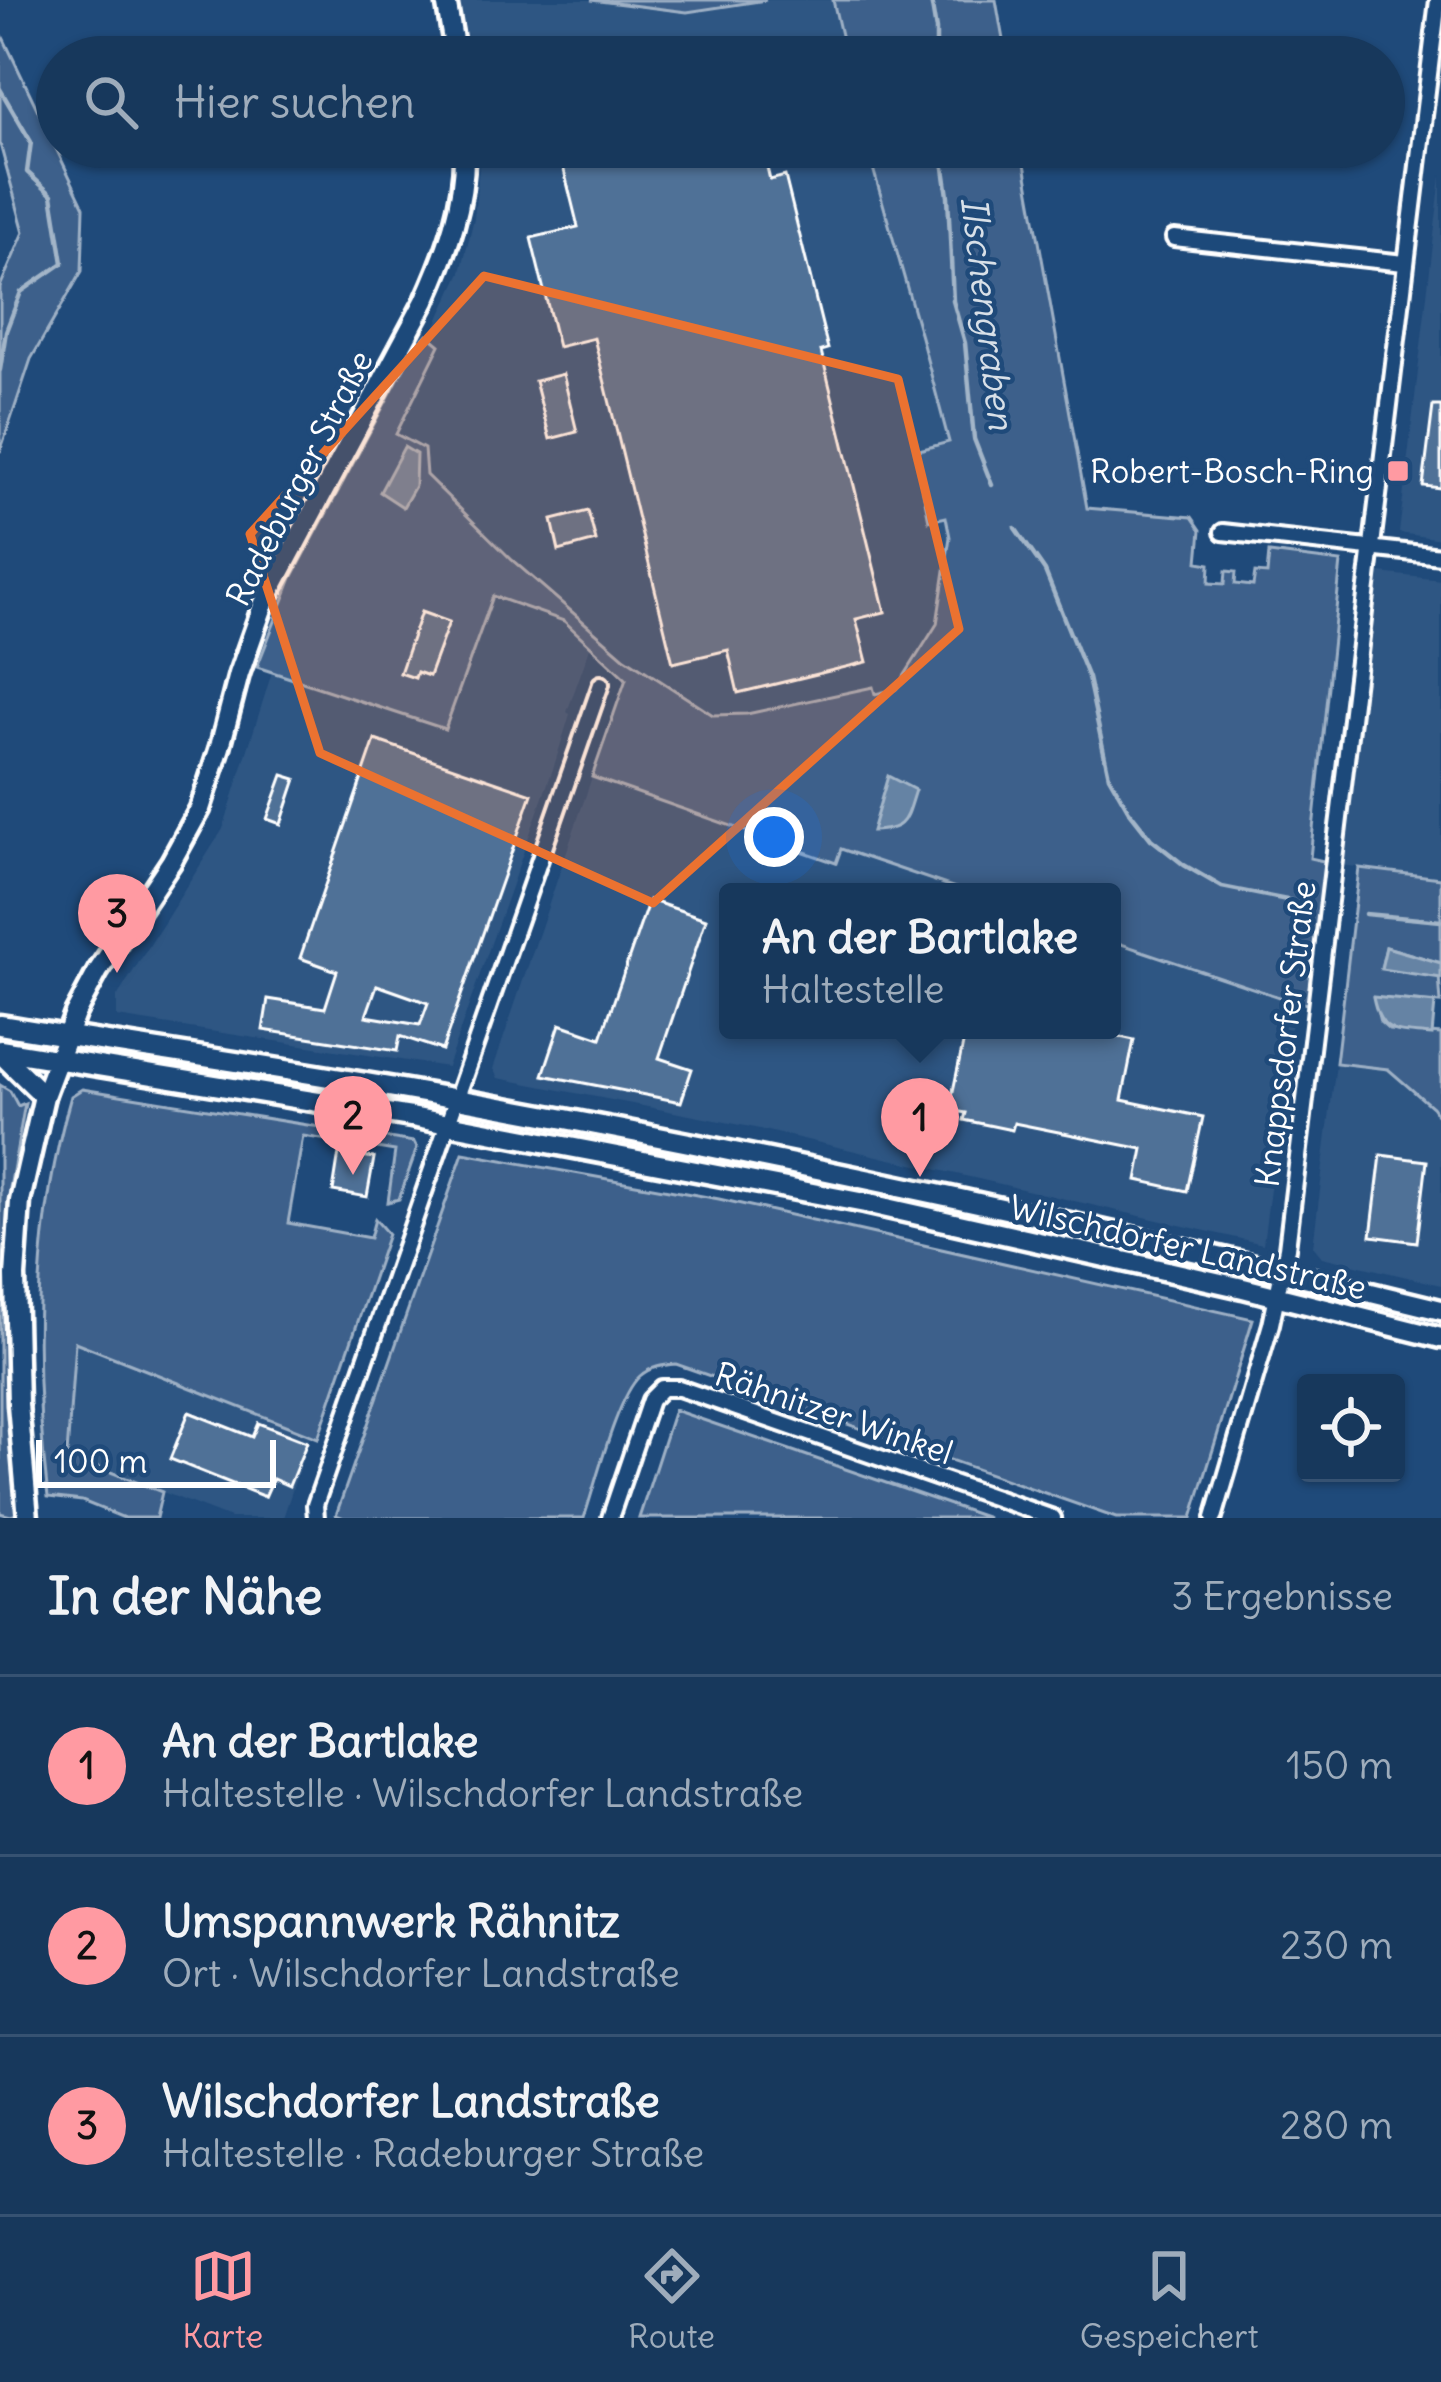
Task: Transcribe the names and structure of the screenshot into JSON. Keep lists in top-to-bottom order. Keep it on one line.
{"streets":{"main road":["Radeburger Straße","Wilschdorfer Landstraße"],"street":["Knappsdorfer Straße","Rähnitzer Winkel"]},"crossings":[["Radeburger Straße","Wilschdorfer Landstraße"],["Knappsdorfer Straße","Wilschdorfer Landstraße"]],"water":["Ilschengraben"],"places":{"transit":["Robert-Bosch-Ring"]},"scale_bar":"100 m","page":{"search":"Hier suchen","pins":["3","2","1"],"popup":["An der Bartlake","Haltestelle"],"scale":"100 m","heading":["In der Nähe","3 Ergebnisse"],"list":[{"mark":"1","name":"An der Bartlake","note":"Haltestelle · Wilschdorfer Landstraße","value":"150 m"},{"mark":"2","name":"Umspannwerk Rähnitz","note":"Ort · Wilschdorfer Landstraße","value":"230 m"},{"mark":"3","name":"Wilschdorfer Landstraße","note":"Haltestelle · Radeburger Straße","value":"280 m"}],"nav":["Karte","Route","Gespeichert"]}}
